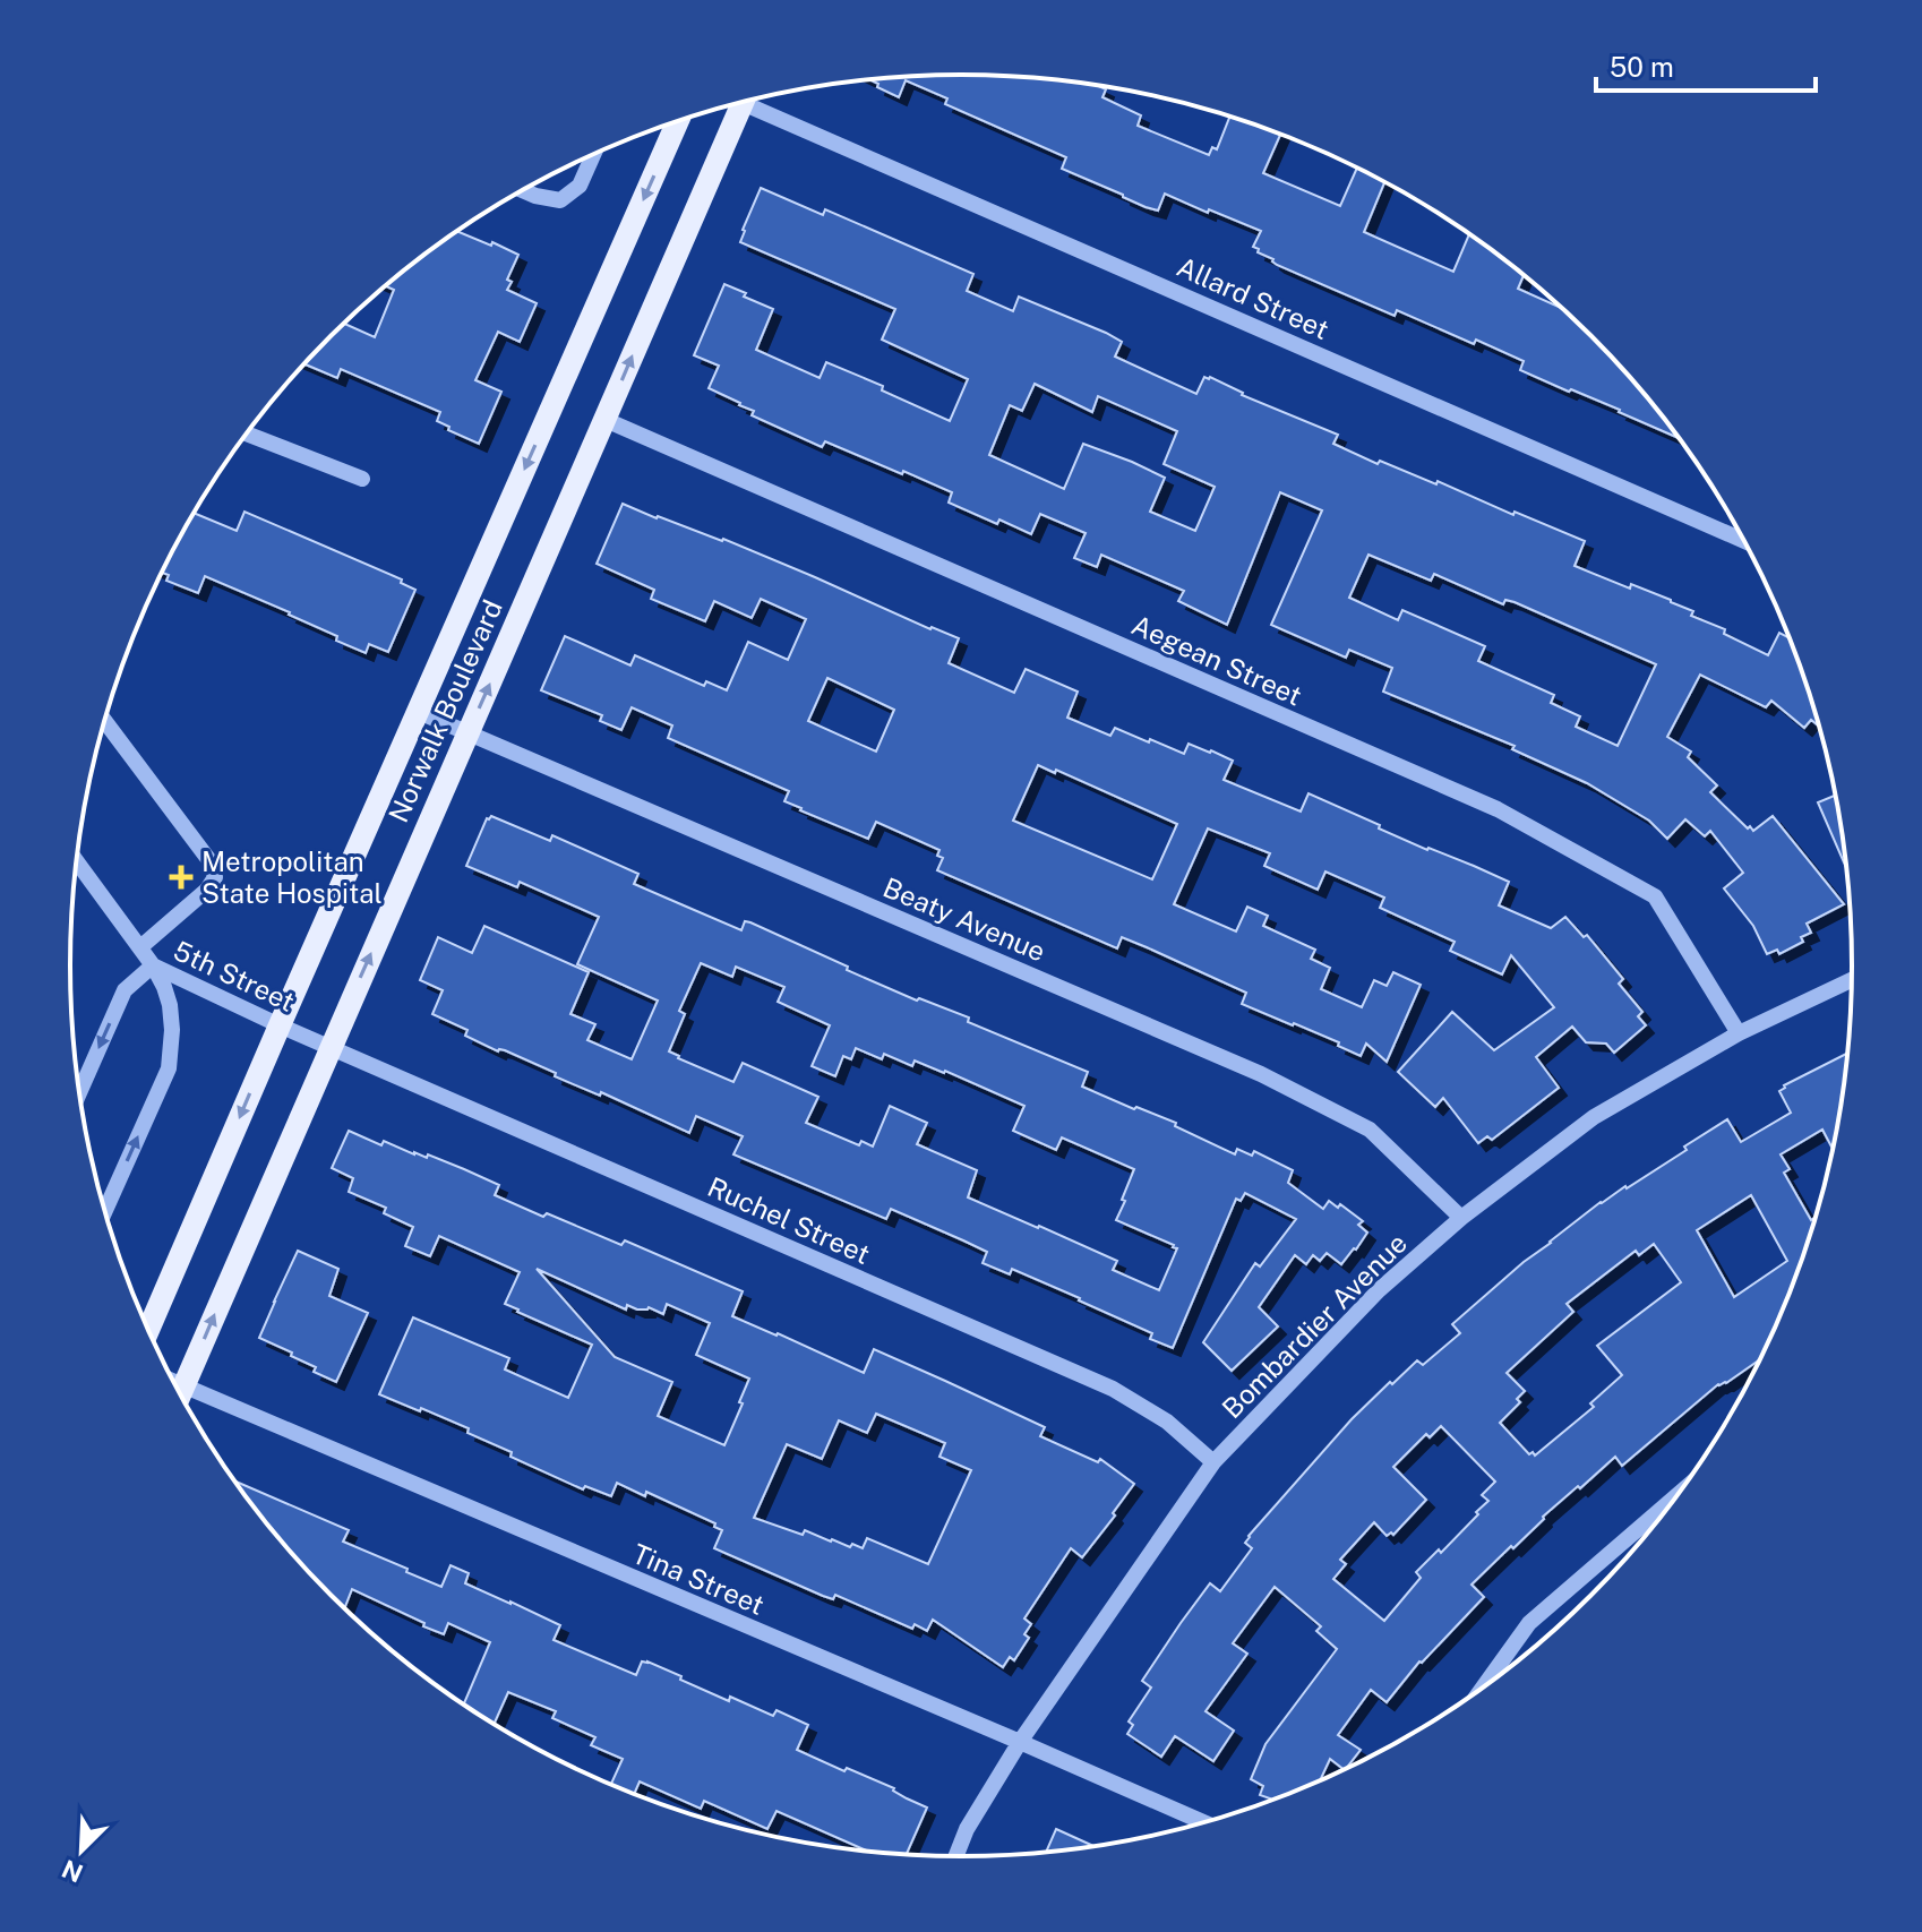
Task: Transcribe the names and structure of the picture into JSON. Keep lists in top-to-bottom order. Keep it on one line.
{"streets":{"main road":["Norwalk Boulevard"],"street":["Allard Street","Aegean Street","Beaty Avenue","5th Street","Ruchel Street","Bombardier Avenue","Tina Street"]},"crossings":[["Aegean Street","Norwalk Boulevard"],["Aegean Street","Bombardier Avenue"],["Norwalk Boulevard","Beaty Avenue"],["Norwalk Boulevard","5th Street"],["Norwalk Boulevard","Ruchel Street"],["Beaty Avenue","Bombardier Avenue"],["5th Street","Ruchel Street"],["Ruchel Street","Bombardier Avenue"],["Bombardier Avenue","Tina Street"]],"places":{"health":["Metropolitan State Hospital"]},"scale_bar":"50 m","north":"bottom left"}
